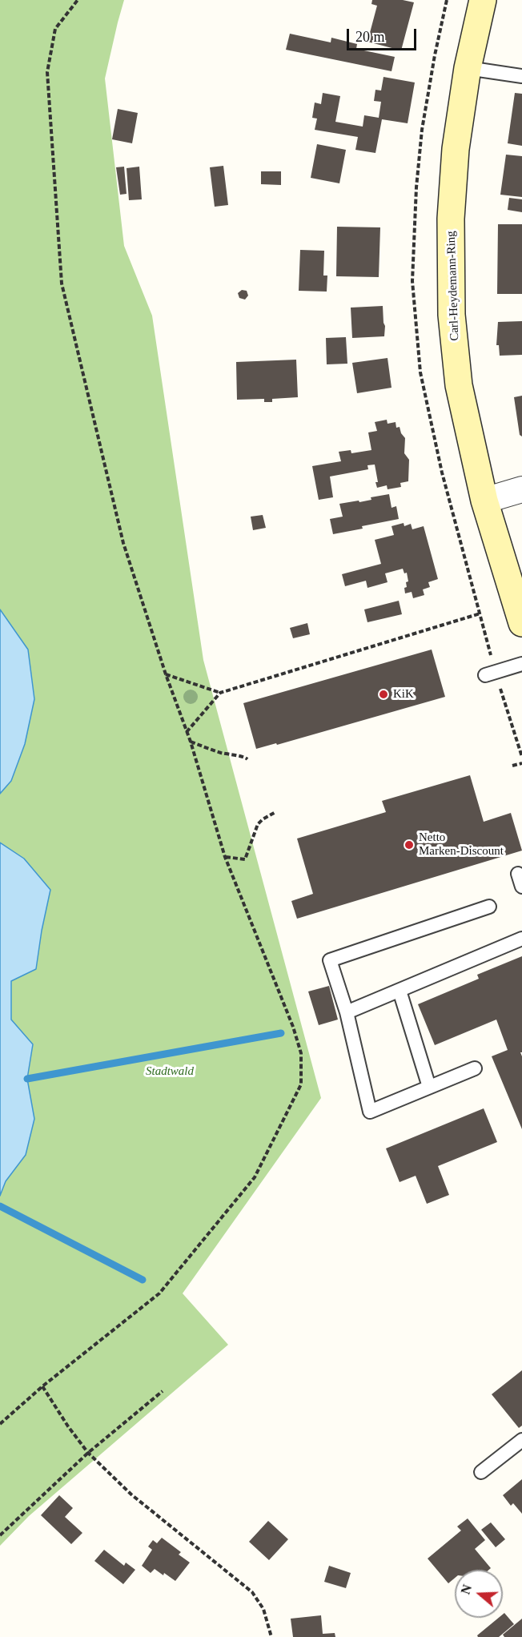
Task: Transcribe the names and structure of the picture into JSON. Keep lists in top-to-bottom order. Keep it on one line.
{"streets":{"main road":["Carl-Heydemann-Ring"]},"parks":["Stadtwald"],"places":["KiK","Netto Marken-Discount"],"scale_bar":"20 m","north":"left"}
